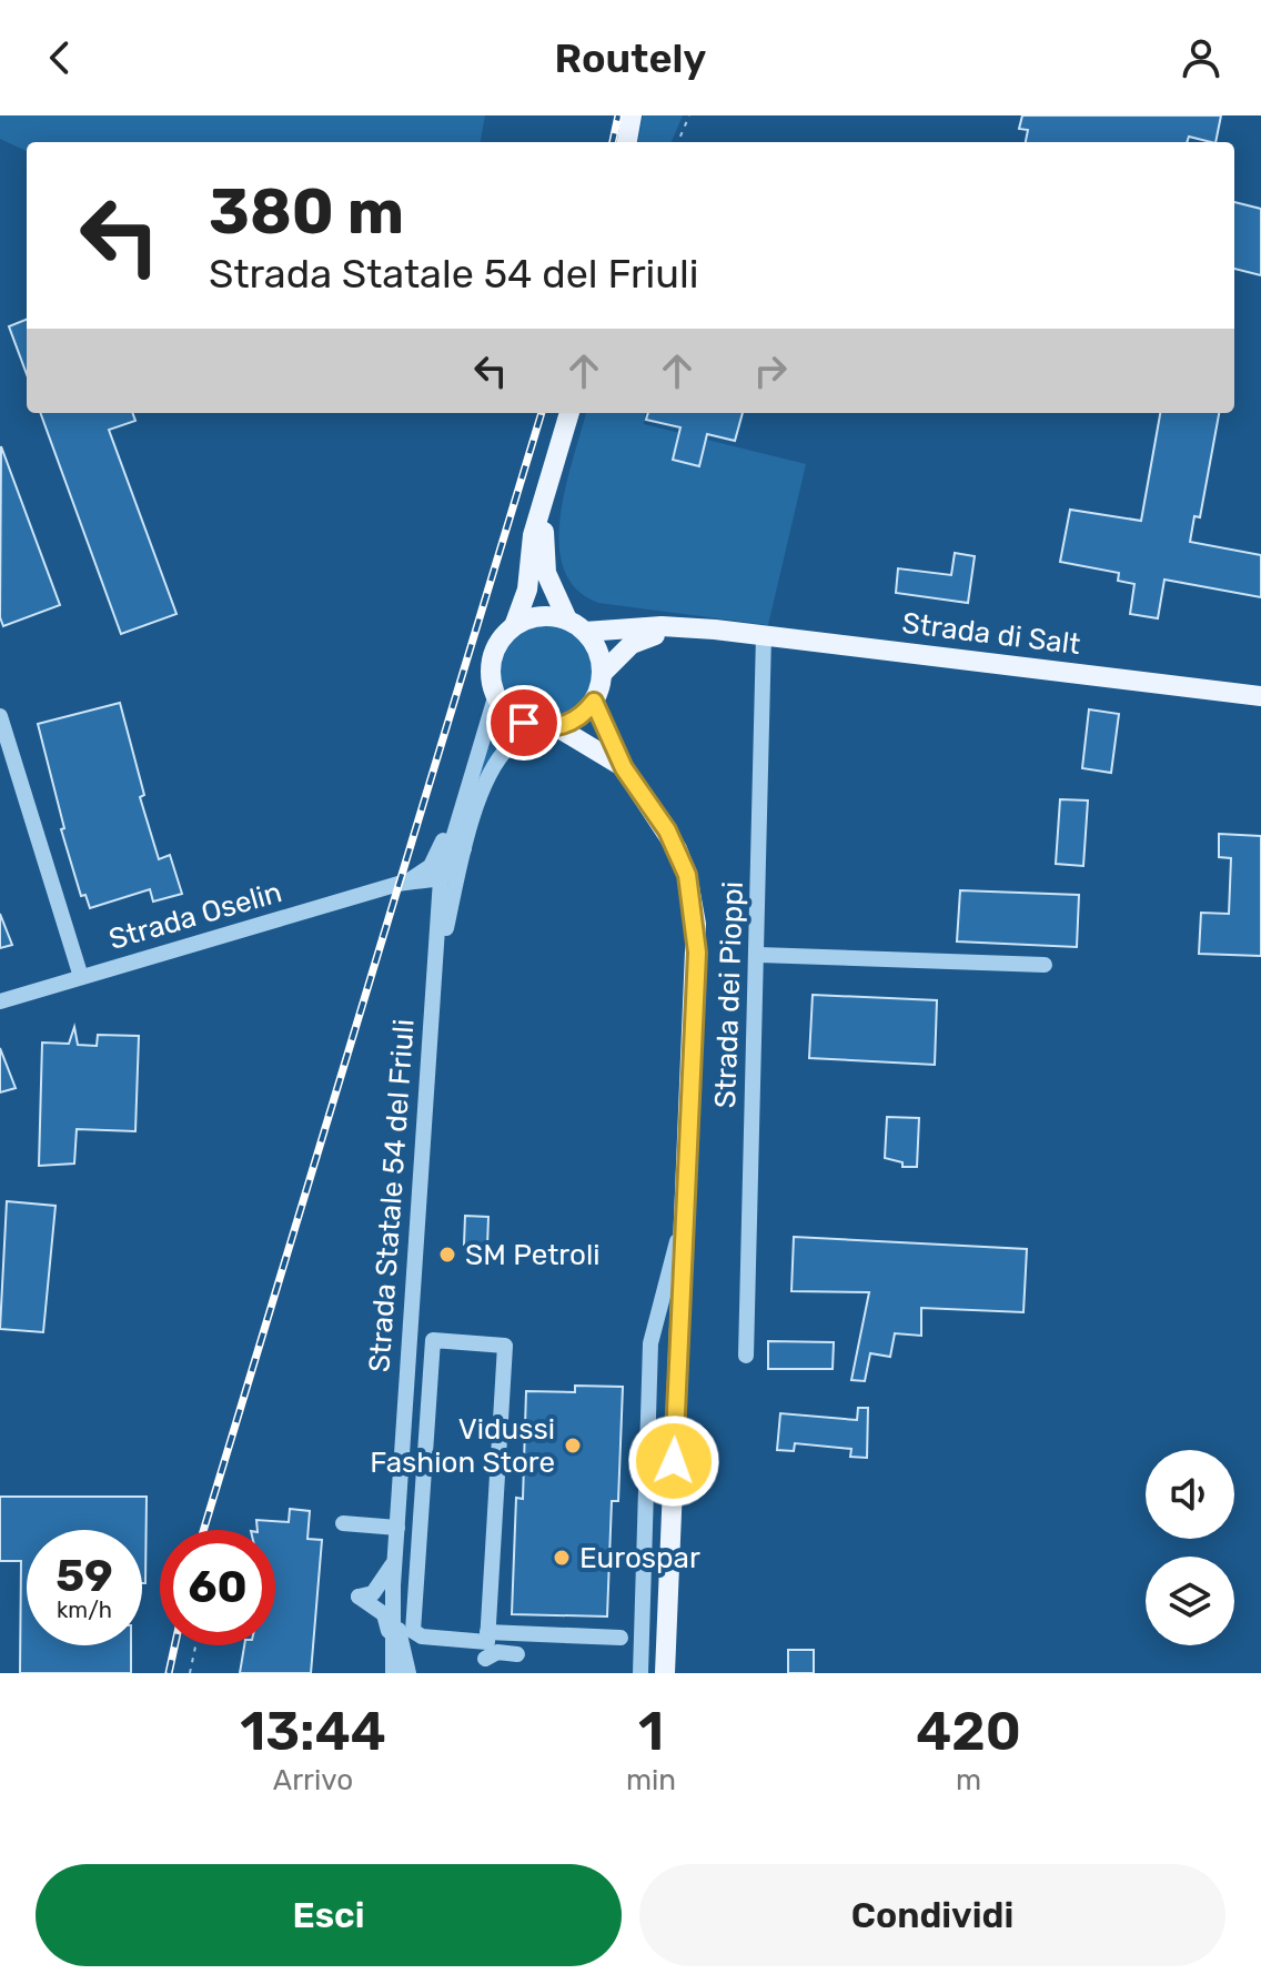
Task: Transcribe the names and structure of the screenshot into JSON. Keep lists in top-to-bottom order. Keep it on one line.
{"streets":{"main road":["Strada di Salt","Strada Statale 54 del Friuli"],"street":["Strada Oselin","Strada dei Pioppi"]},"crossings":[["Strada di Salt","Strada dei Pioppi"],["Strada Oselin","Strada Statale 54 del Friuli"]],"places":["SM Petroli","Vidussi Fashion Store","Eurospar"],"page":{"header":"Routely","turn":["380 m","Strada Statale 54 del Friuli"],"speed":"59 km/h","limit":"60","eta":["13:44","Arrivo","1","min","420","m"],"buttons":["Esci","Condividi"]}}
